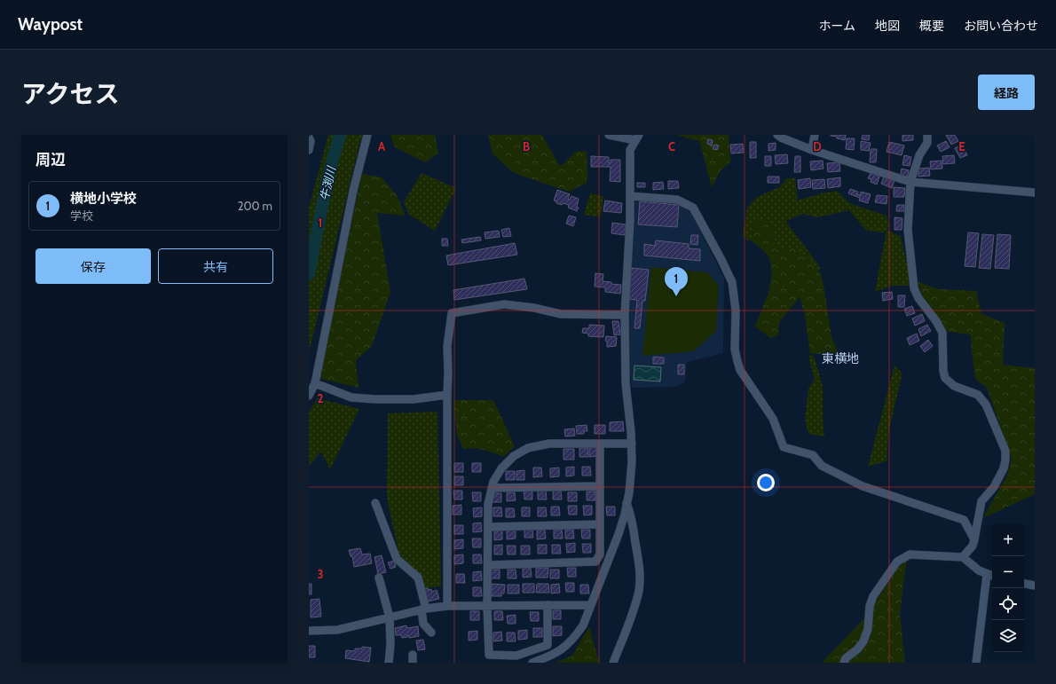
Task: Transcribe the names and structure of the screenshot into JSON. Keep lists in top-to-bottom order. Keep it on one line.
{"districts":["東横地"],"water":["牛渕川"],"page":{"header":"Waypost","nav":["ホーム","地図","概要","お問い合わせ"],"title":"アクセス","buttons":["経路",["保存","共有"]],"heading":"周辺","list":[{"mark":"1","name":"横地小学校","note":"学校","value":"200 m"}],"pins":"1","map_buttons":["+","−"]},"grid":{"columns":["A","B","C","D","E"],"rows":["1","2","3"]}}
